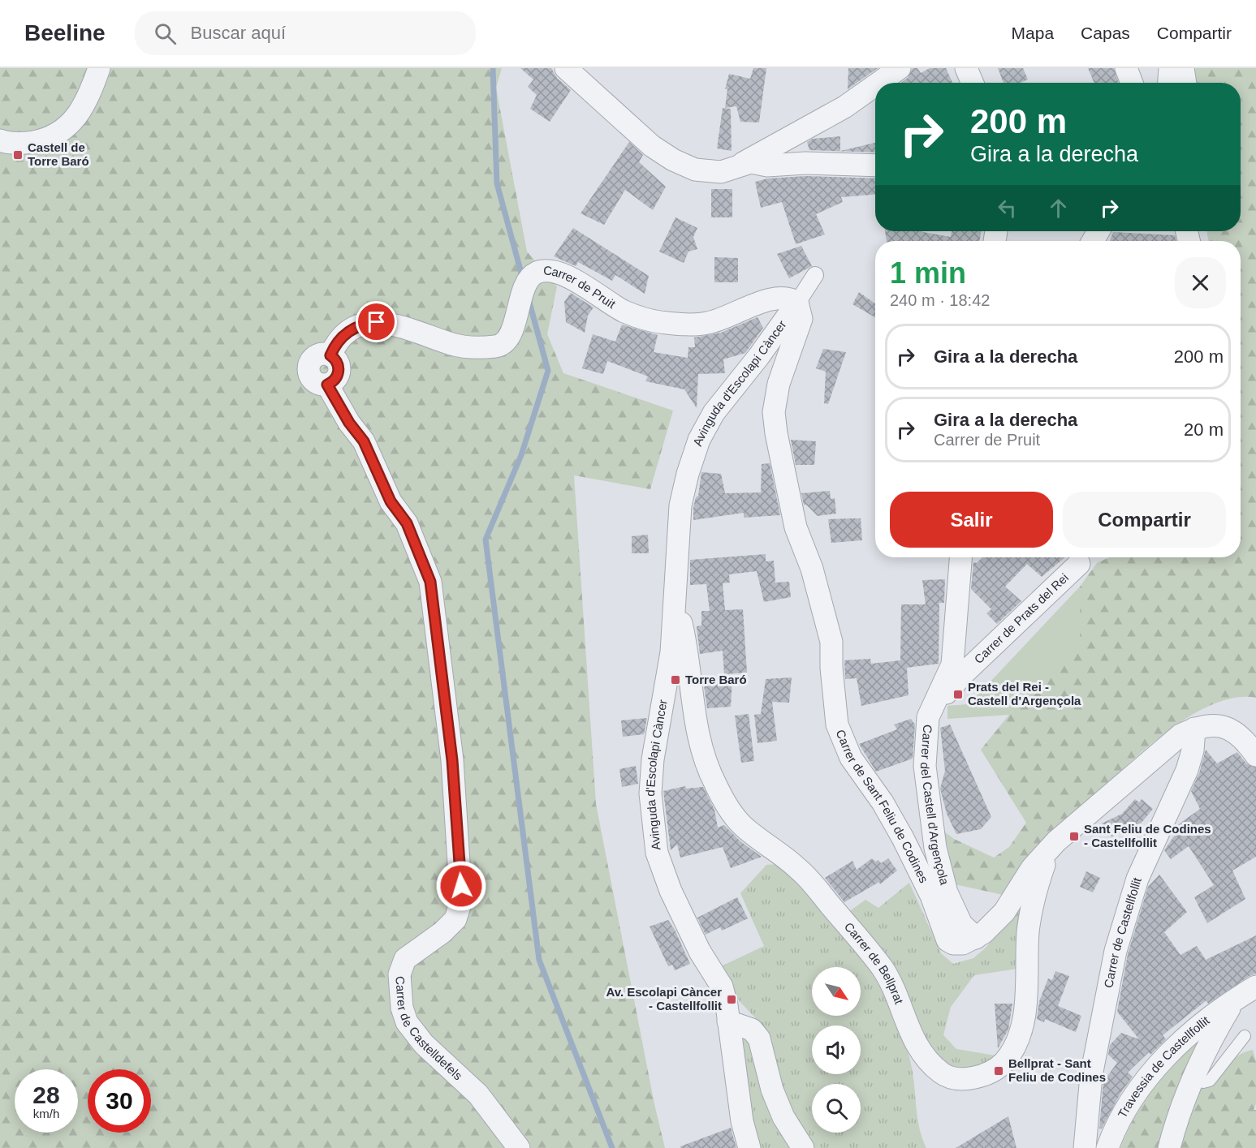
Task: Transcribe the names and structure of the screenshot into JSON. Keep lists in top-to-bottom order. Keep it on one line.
{"streets":{"street":["Carrer de Pruit","Avinguda d'Escolapi Càncer","Carrer de Prats del Rei","Carrer del Castell d'Argençola","Carrer de Sant Feliu de Codines","Carrer de Castellfollit","Carrer de Bellprat","Carrer de Castelldefels","Travessia de Castellfollit"]},"crossings":[["Carrer de Pruit","Avinguda d'Escolapi Càncer"],["Carrer de Pruit","Carrer de Sant Feliu de Codines"],["Carrer de Pruit","Carrer de Castelldefels"],["Avinguda d'Escolapi Càncer","Carrer de Sant Feliu de Codines"],["Avinguda d'Escolapi Càncer","Carrer de Bellprat"],["Carrer de Prats del Rei","Carrer del Castell d'Argençola"],["Carrer del Castell d'Argençola","Carrer de Sant Feliu de Codines"],["Carrer de Sant Feliu de Codines","Carrer de Castellfollit"],["Carrer de Sant Feliu de Codines","Carrer de Bellprat"]],"places":{"transit":["Castell de Torre Baró","Torre Baró","Prats del Rei - Castell d'Argençola","Sant Feliu de Codines - Castellfollit","Av. Escolapi Càncer - Castellfollit","Bellprat - Sant Feliu de Codines"]},"north":"bottom right","page":{"header":"Beeline","search":"Buscar aquí","nav":["Mapa","Capas","Compartir"],"turn":["200 m","Gira a la derecha"],"heading":["1 min","240 m · 18:42"],"list":[{"name":"Gira a la derecha","value":"200 m"},{"name":"Gira a la derecha","note":"Carrer de Pruit","value":"20 m"}],"buttons":["Salir","Compartir"],"speed":"28 km/h","limit":"30"}}
